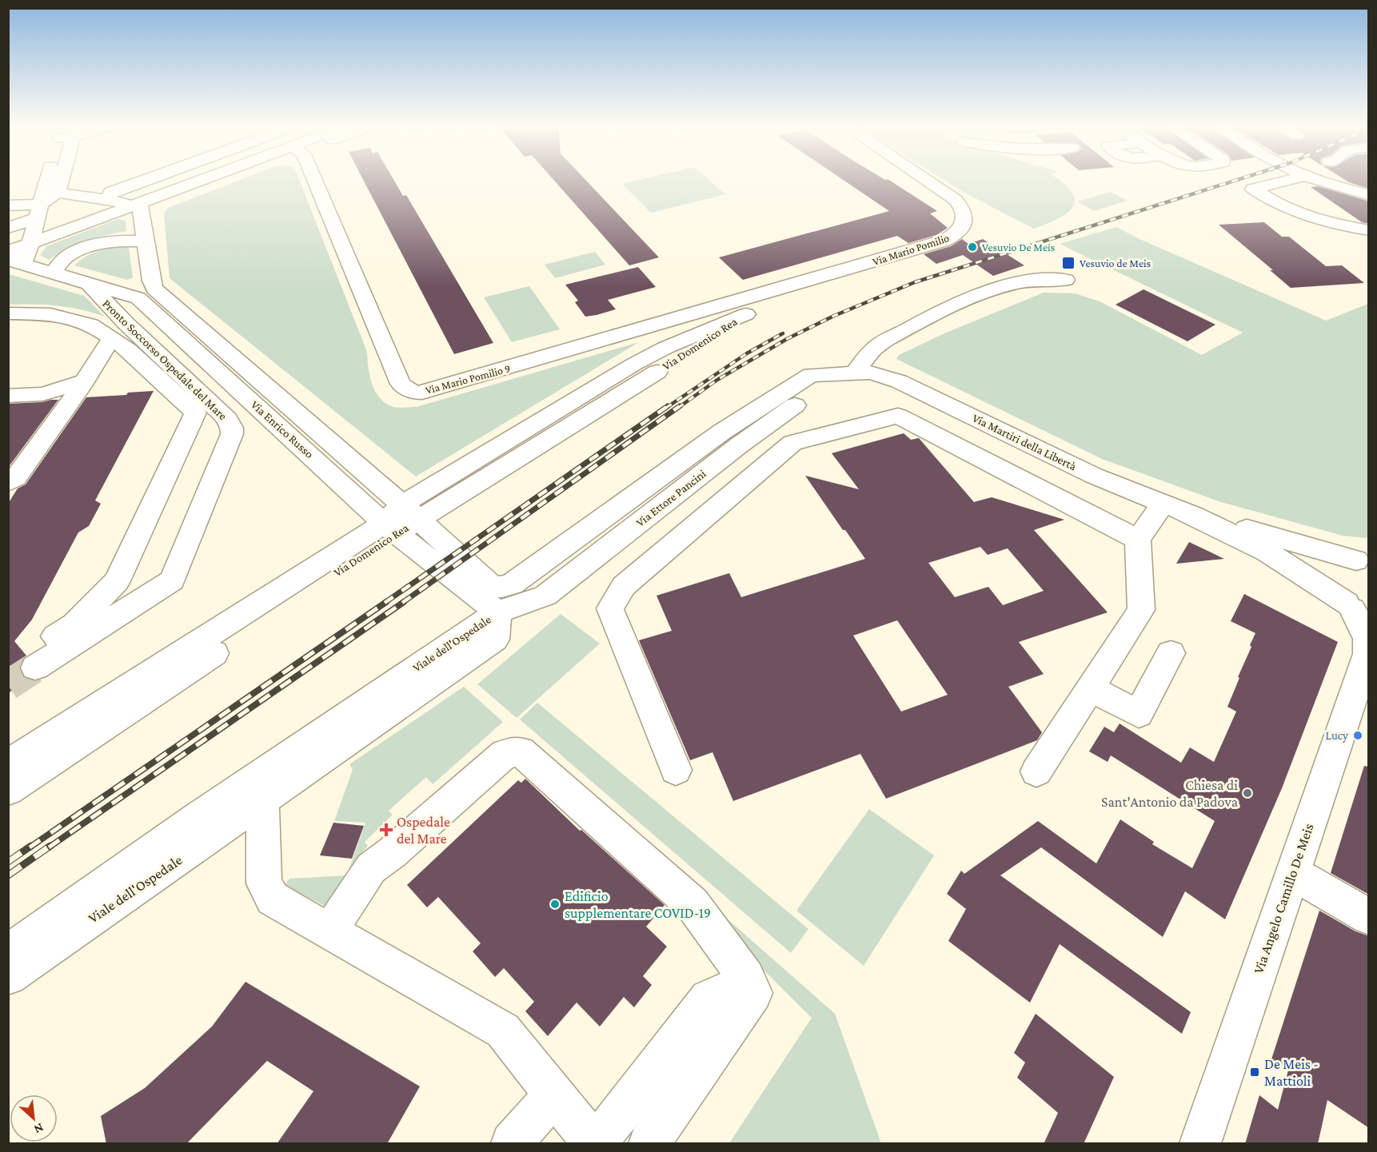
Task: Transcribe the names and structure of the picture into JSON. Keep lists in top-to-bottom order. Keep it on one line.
{"streets":{"street":["Via Mario Pomilio","Via Domenico Rea","Pronto Soccorso Ospedale del Mare","Via Mario Pomilio 9","Via Enrico Russo","Via Martiri della Libertà","Via Ettore Pancini","Viale dell'Ospedale","Via Angelo Camillo De Meis"]},"crossings":[["Via Mario Pomilio","Via Domenico Rea"],["Via Mario Pomilio","Via Mario Pomilio 9"],["Via Domenico Rea","Via Enrico Russo"],["Pronto Soccorso Ospedale del Mare","Via Enrico Russo"],["Via Enrico Russo","Via Ettore Pancini"],["Via Enrico Russo","Viale dell'Ospedale"],["Via Martiri della Libertà","Via Ettore Pancini"],["Via Martiri della Libertà","Via Angelo Camillo De Meis"],["Via Ettore Pancini","Viale dell'Ospedale"]],"places":{"other":["Vesuvio De Meis","Lucy","Chiesa di Sant'Antonio da Padova","Edificio supplementare COVID-19"],"transit":["Vesuvio de Meis","De Meis - Mattioli"],"health":["Ospedale del Mare"]},"north":"bottom right"}
